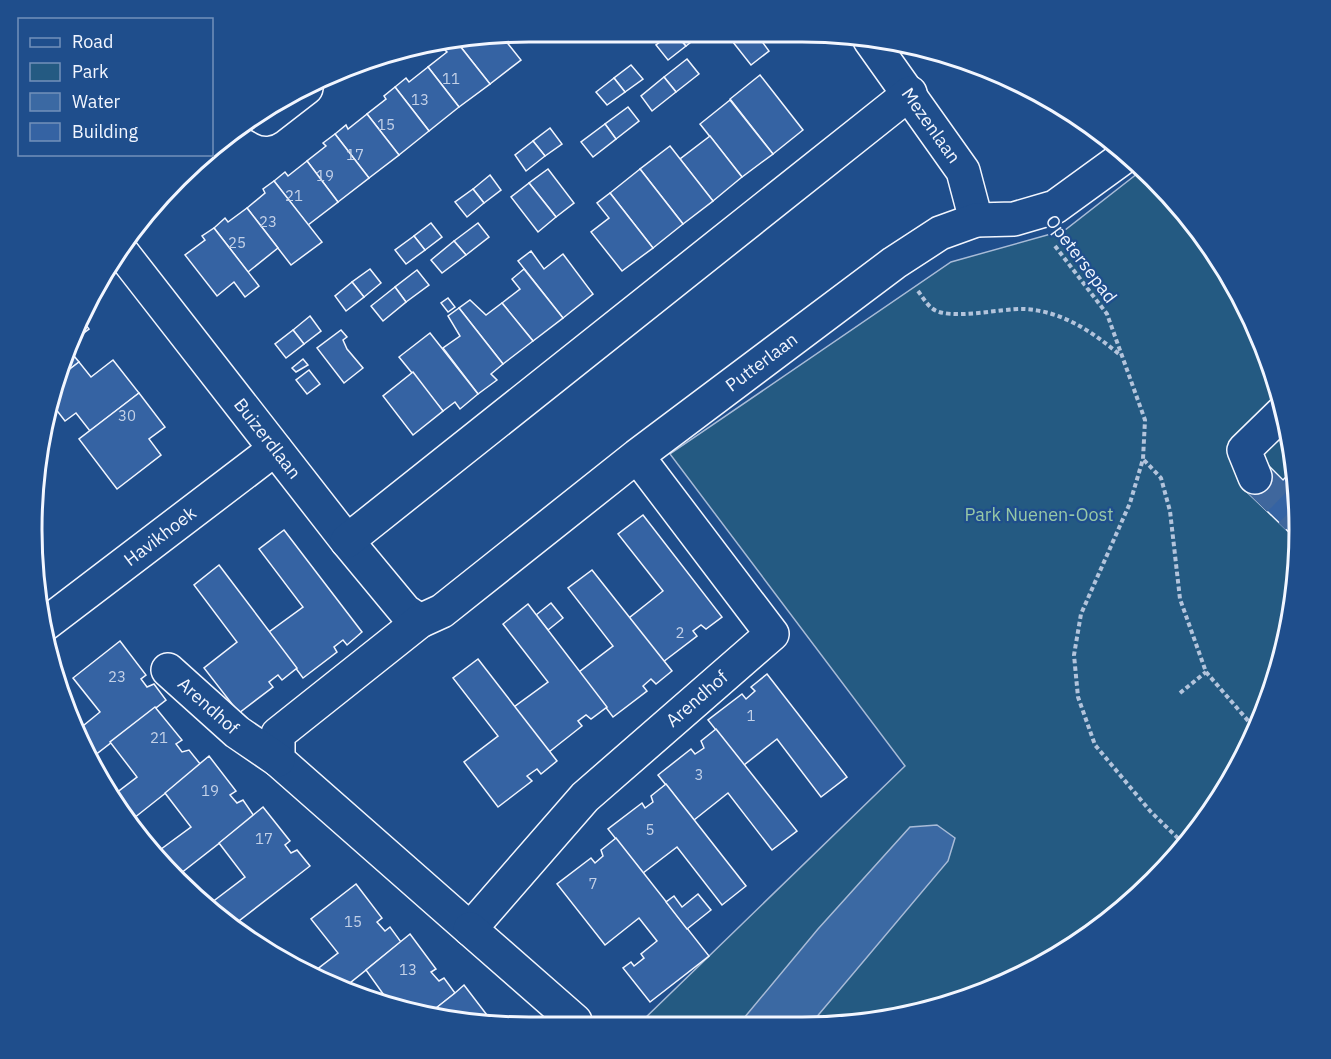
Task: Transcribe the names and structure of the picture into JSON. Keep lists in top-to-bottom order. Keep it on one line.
{"streets":{"street":["Mezenlaan","Putterlaan","Buizerdlaan","Havikhoek","Arendhof"],"path":["Opetersepad"]},"crossings":[["Mezenlaan","Putterlaan"],["Opetersepad","Putterlaan"],["Putterlaan","Buizerdlaan"],["Putterlaan","Arendhof"],["Buizerdlaan","Havikhoek"]],"parks":["Park Nuenen-Oost"],"house_numbers":["11","13","15","17","19","21","23","25","30","2","23","1","21","3","19","5","17","7","15","13"],"legend":["Road","Park","Water","Building"]}
